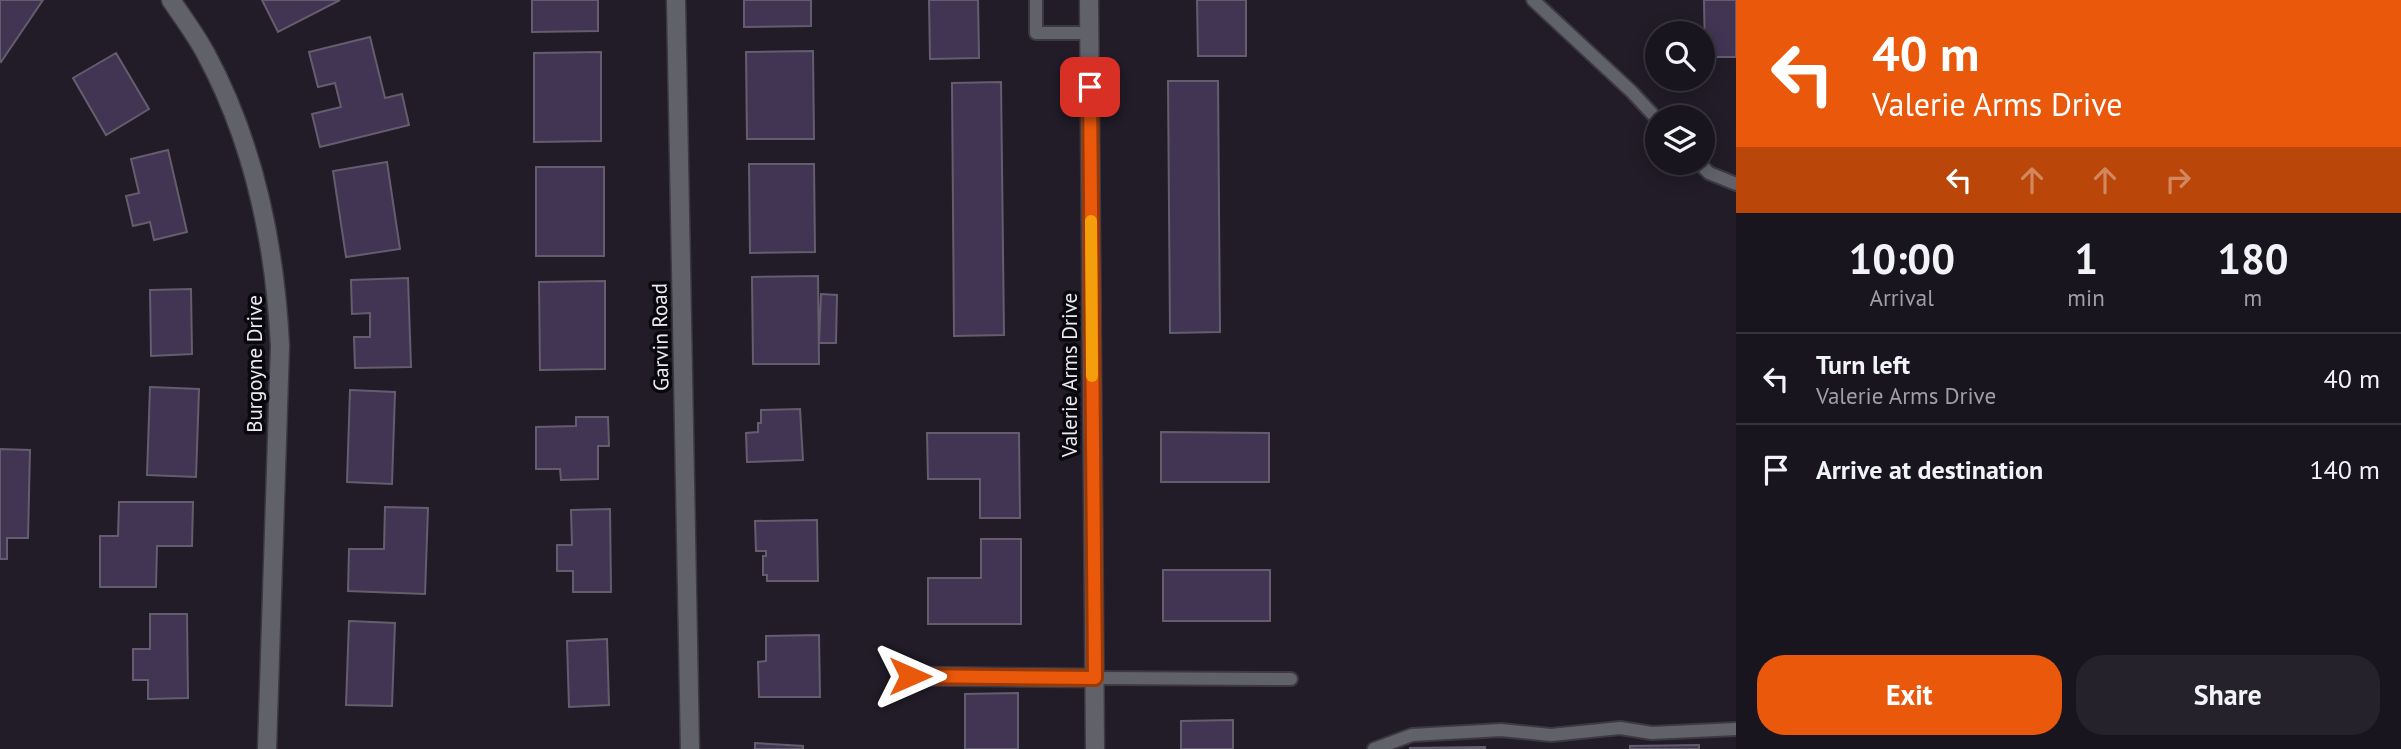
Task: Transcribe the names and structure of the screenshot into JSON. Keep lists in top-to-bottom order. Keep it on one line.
{"streets":{"street":["Garvin Road","Burgoyne Drive","Valerie Arms Drive"]},"page":{"turn":["40 m","Valerie Arms Drive"],"eta":["10:00","Arrival","1","min","180","m"],"list":[{"name":"Turn left","note":"Valerie Arms Drive","value":"40 m"},{"name":"Arrive at destination","value":"140 m"}],"buttons":["Exit","Share"]}}
